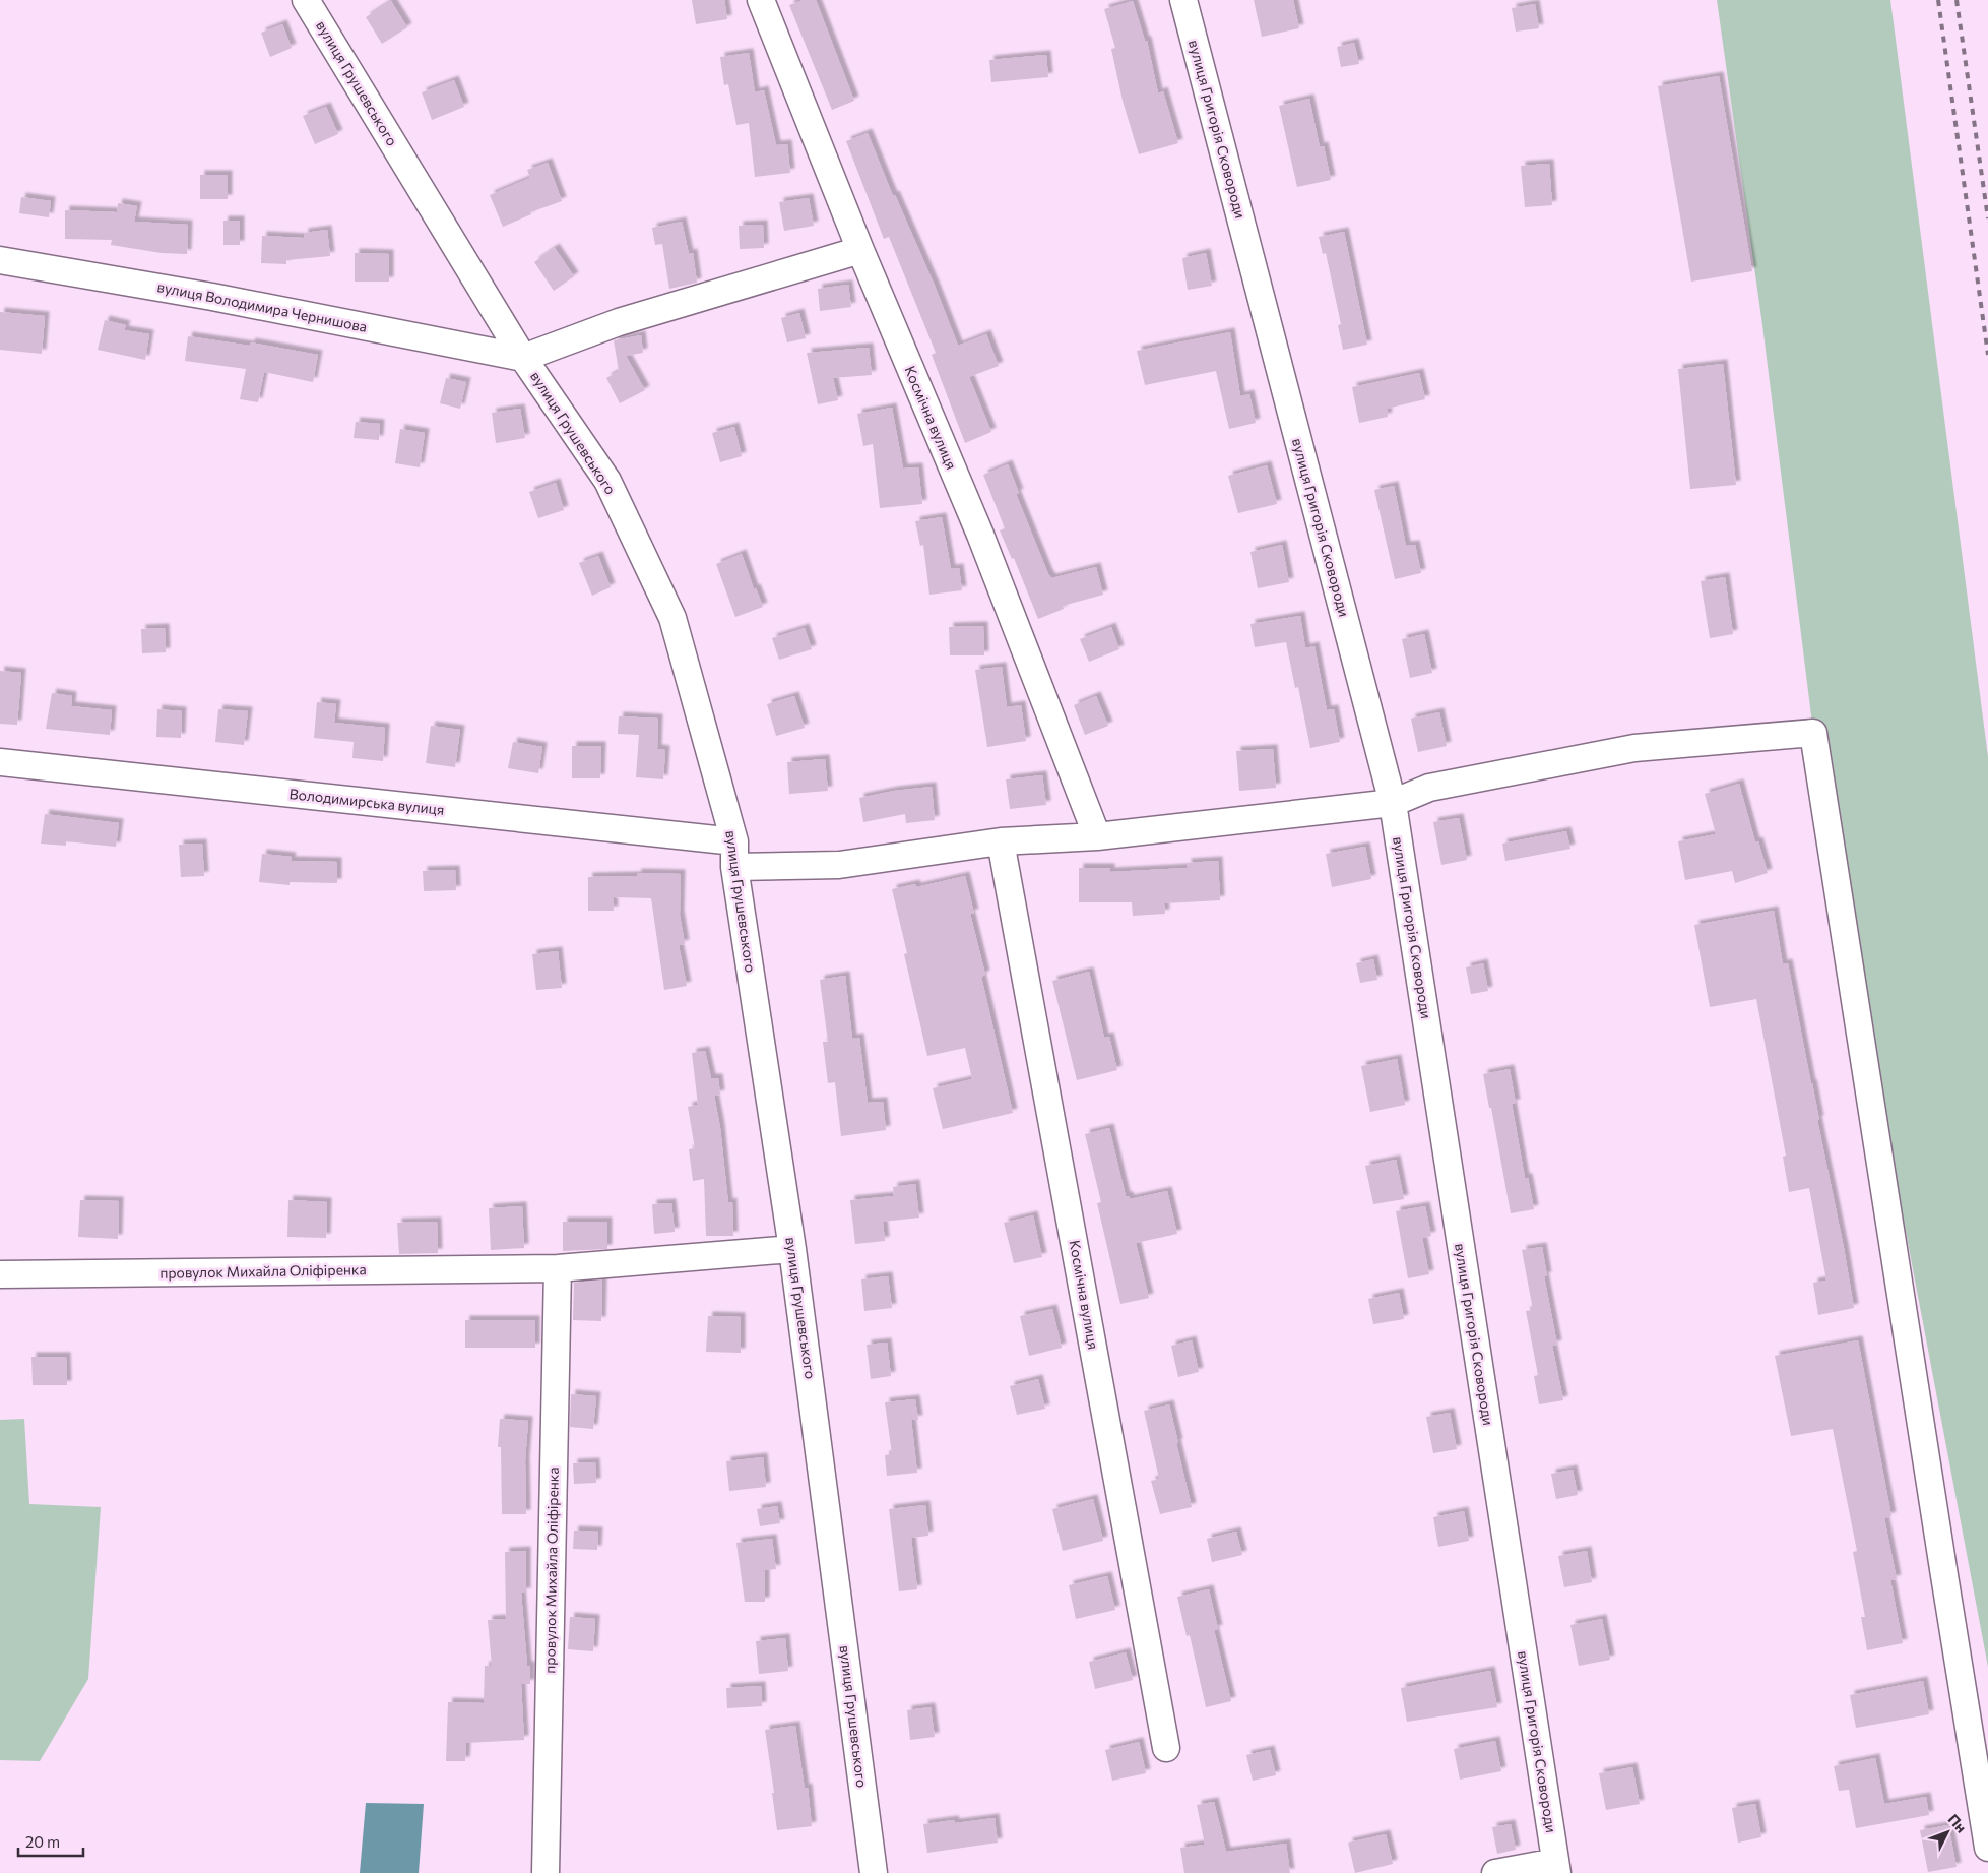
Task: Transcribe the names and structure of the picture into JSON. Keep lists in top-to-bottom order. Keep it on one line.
{"streets":{"street":["вулиця Грушевського","вулиця Григорія Сковороди","вулиця Володимира Чернишова","Космічна вулиця","Володимирська вулиця","провулок Михайла Оліфіренка"]},"crossings":[["вулиця Грушевського","вулиця Володимира Чернишова"],["вулиця Грушевського","Володимирська вулиця"],["вулиця Грушевського","провулок Михайла Оліфіренка"],["вулиця Григорія Сковороди","Володимирська вулиця"],["Космічна вулиця","Володимирська вулиця"]],"scale_bar":"20 m","north":"top right"}
